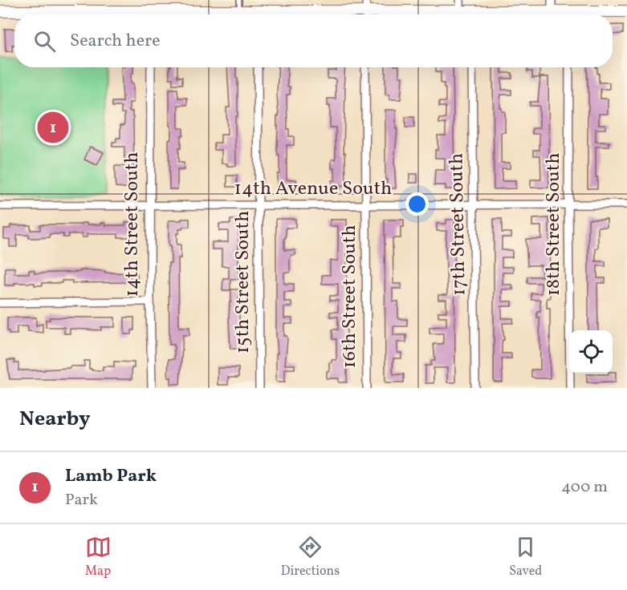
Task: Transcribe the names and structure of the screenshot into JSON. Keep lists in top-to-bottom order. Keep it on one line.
{"streets":{"street":["14th Avenue South","14th Street South","17th Street South","18th Street South","15th Street South","16th Street South"]},"crossings":[["14th Avenue South","14th Street South"],["14th Avenue South","17th Street South"],["14th Avenue South","18th Street South"],["14th Avenue South","15th Street South"],["14th Avenue South","16th Street South"]],"page":{"search":"Search here","pins":"1","heading":"Nearby","list":[{"mark":"1","name":"Lamb Park","note":"Park","value":"400 m"}],"nav":["Map","Directions","Saved"]}}
